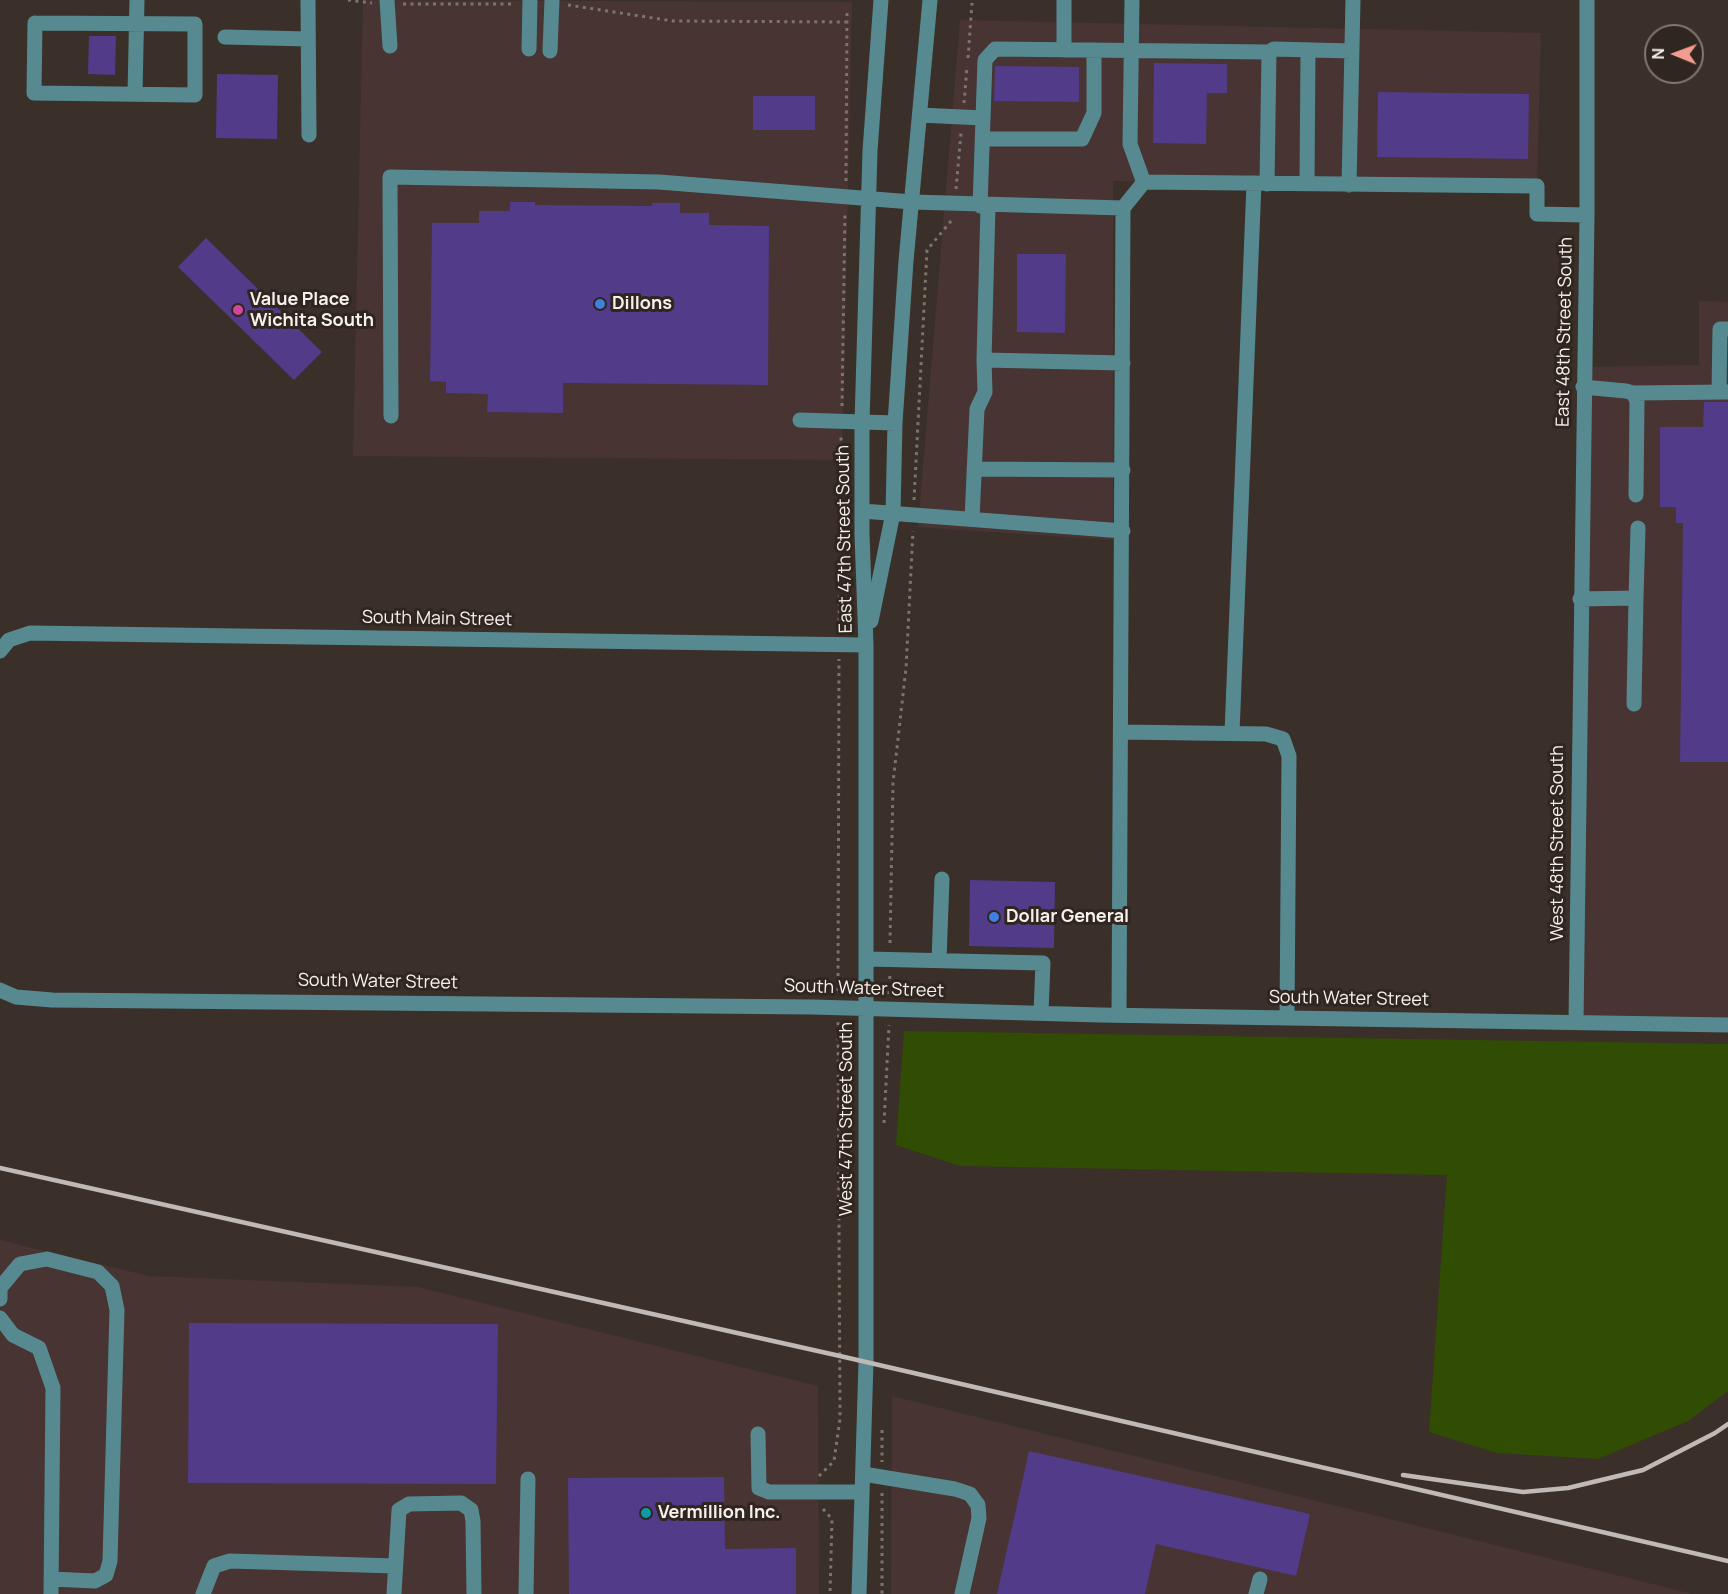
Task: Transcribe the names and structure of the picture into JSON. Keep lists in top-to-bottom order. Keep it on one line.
{"streets":{"street":["East 48th Street South","East 47th Street South","South Main Street","West 48th Street South","South Water Street","West 47th Street South"]},"crossings":[["East 48th Street South","West 48th Street South"],["East 47th Street South","South Main Street"],["East 47th Street South","West 47th Street South"],["South Main Street","West 47th Street South"],["West 48th Street South","South Water Street"],["South Water Street","West 47th Street South"]],"places":["Dillons","Value Place Wichita South","Dollar General","Vermillion Inc."],"north":"left"}
